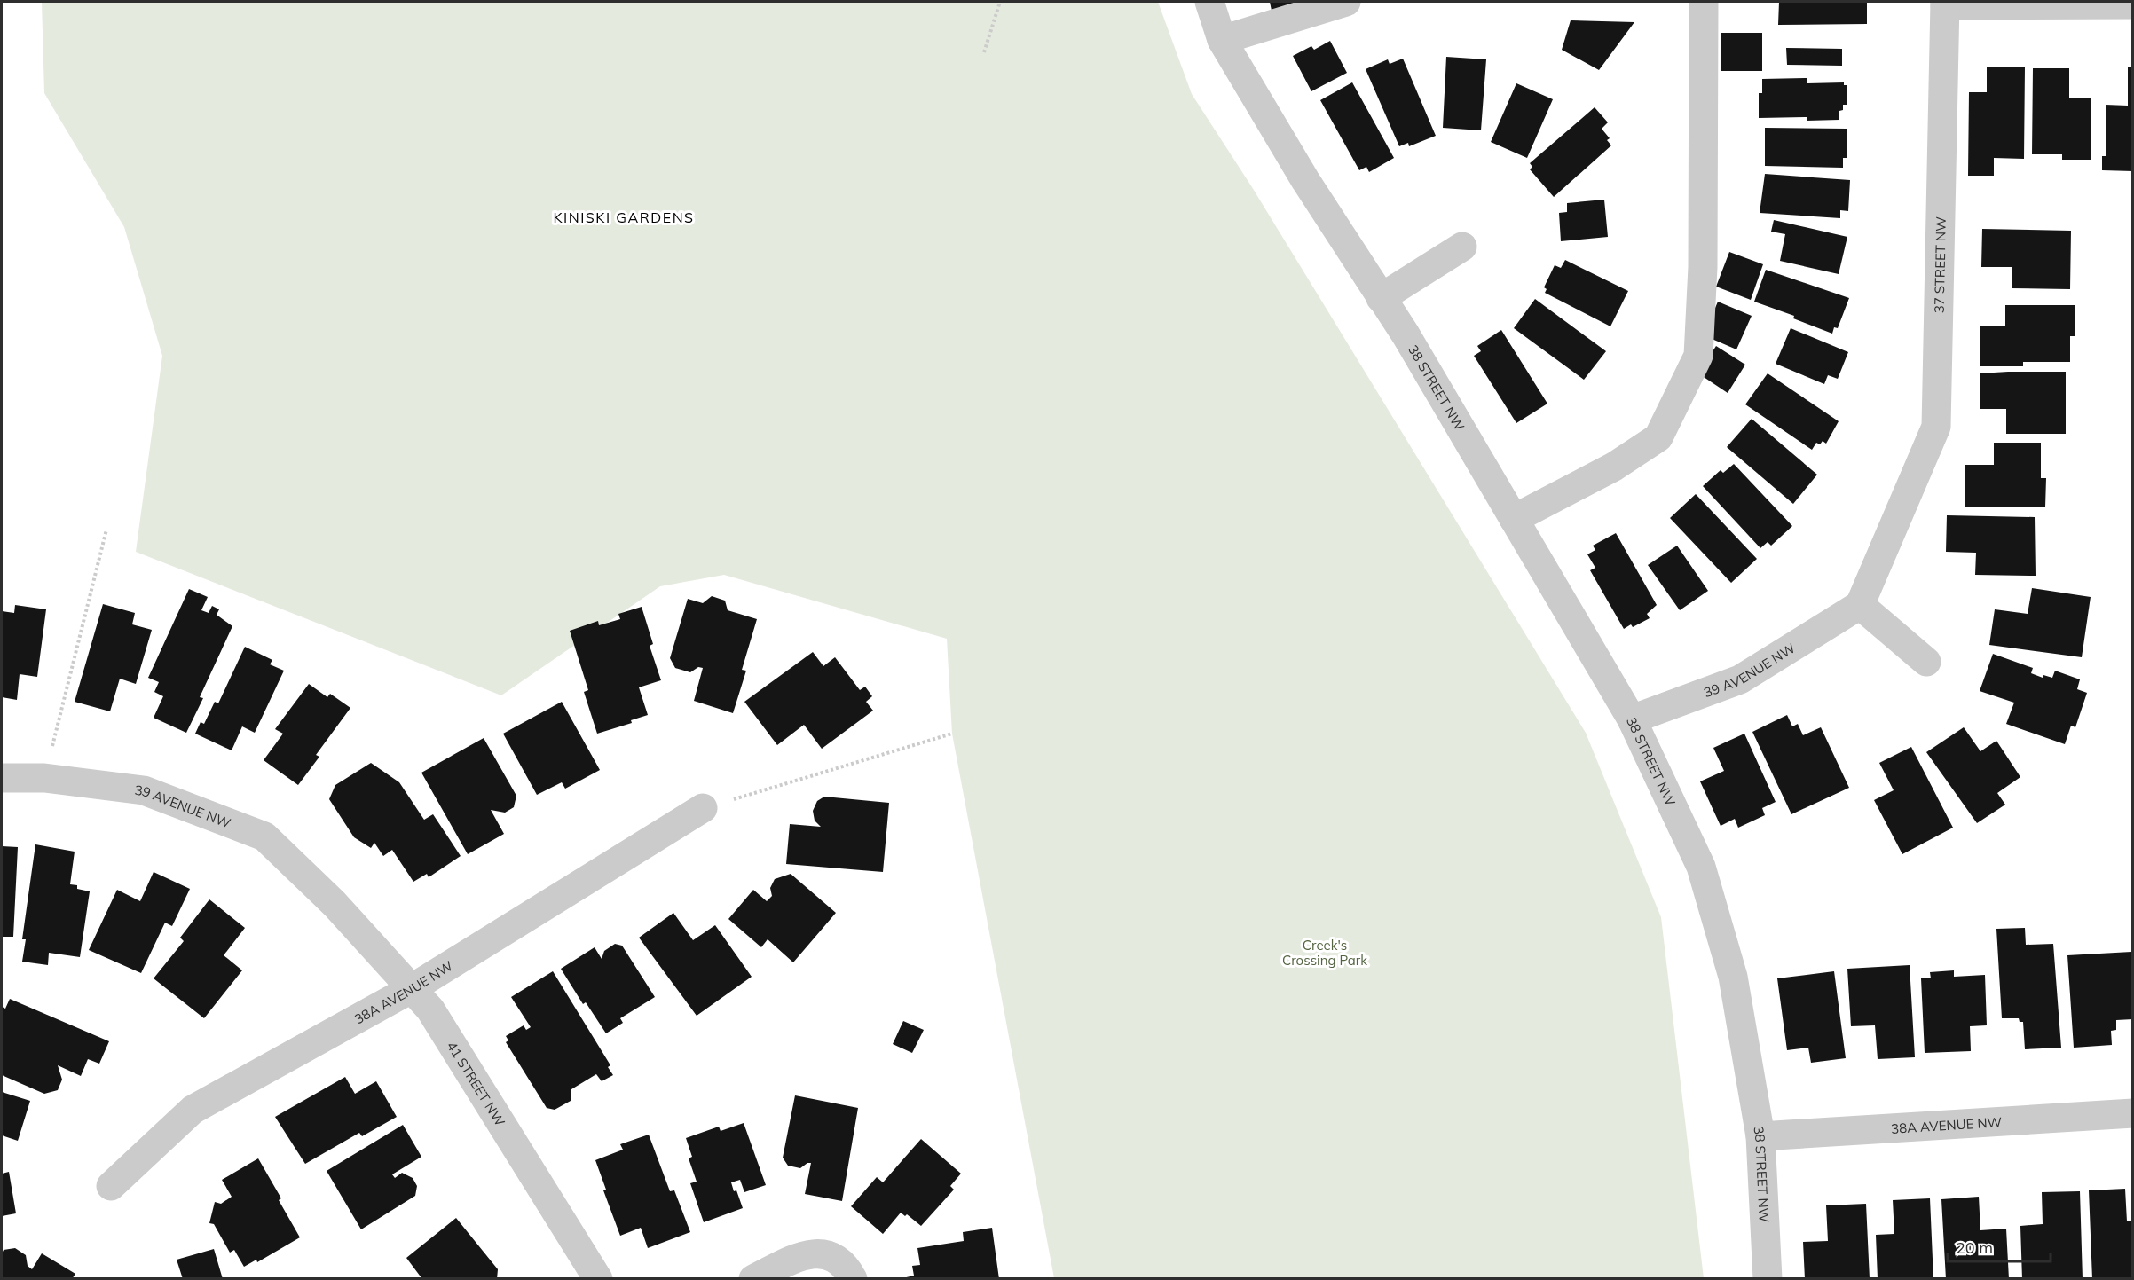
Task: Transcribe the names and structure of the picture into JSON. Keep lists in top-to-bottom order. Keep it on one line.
{"streets":{"street":["37 STREET NW","38 STREET NW","39 AVENUE NW","38A AVENUE NW","41 STREET NW"]},"crossings":[["37 STREET NW","39 AVENUE NW"],["38 STREET NW","39 AVENUE NW"],["38 STREET NW","38A AVENUE NW"],["39 AVENUE NW","41 STREET NW"],["38A AVENUE NW","41 STREET NW"]],"districts":["KINISKI GARDENS"],"parks":["Creek's Crossing Park"],"scale_bar":"20 m"}
